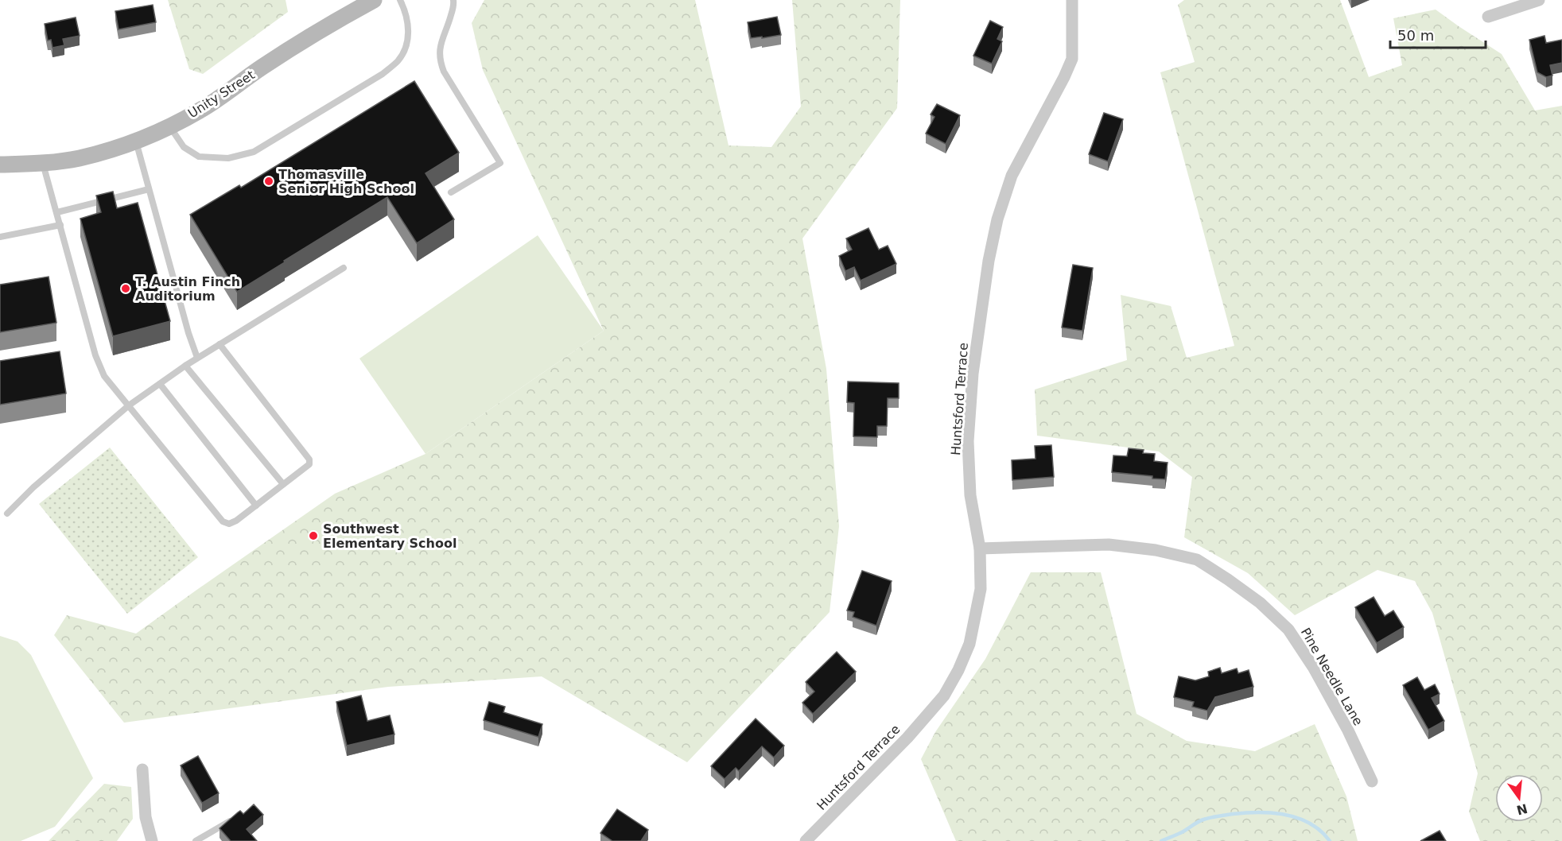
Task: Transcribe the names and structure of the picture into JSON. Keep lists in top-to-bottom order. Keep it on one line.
{"streets":{"street":["Unity Street","Huntsford Terrace","Pine Needle Lane"]},"crossings":[["Huntsford Terrace","Pine Needle Lane"]],"places":["Thomasville Senior High School","T. Austin Finch Auditorium","Southwest Elementary School"],"scale_bar":"50 m","north":"bottom"}
